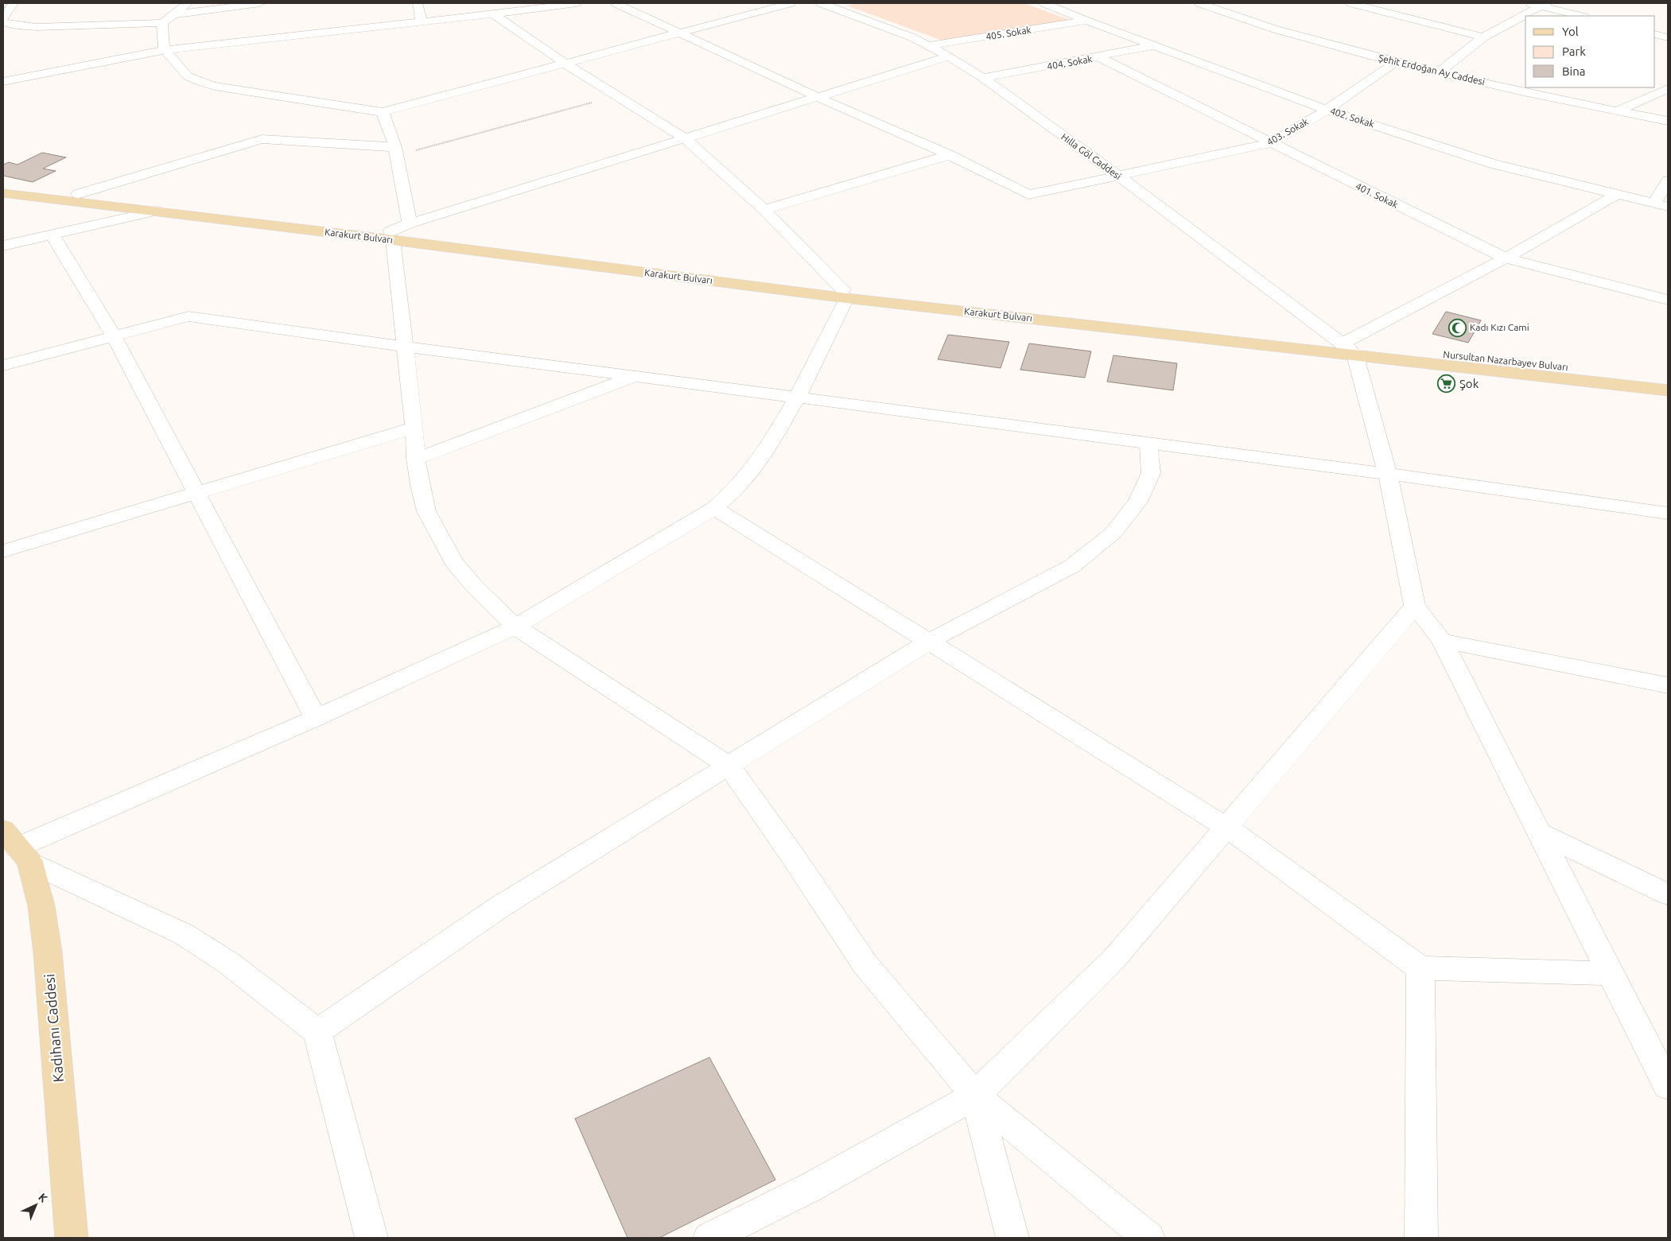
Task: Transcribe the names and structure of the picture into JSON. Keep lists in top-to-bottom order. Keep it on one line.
{"streets":{"main road":["Karakurt Bulvarı","Nursultan Nazarbayev Bulvarı","Kadıhanı Caddesi"],"street":["405. Sokak","404. Sokak","Şehit Erdoğan Ay Caddesi","402. Sokak","403. Sokak","Hılla Göl Caddesi","401. Sokak"]},"crossings":[["405. Sokak","402. Sokak"],["405. Sokak","Hılla Göl Caddesi"],["404. Sokak","402. Sokak"],["404. Sokak","Hılla Göl Caddesi"],["404. Sokak","401. Sokak"],["Şehit Erdoğan Ay Caddesi","403. Sokak"],["402. Sokak","403. Sokak"],["403. Sokak","Hılla Göl Caddesi"],["403. Sokak","401. Sokak"],["Hılla Göl Caddesi","Karakurt Bulvarı"],["Hılla Göl Caddesi","Nursultan Nazarbayev Bulvarı"],["Karakurt Bulvarı","Nursultan Nazarbayev Bulvarı"]],"places":{"mosque":["Kadı Kızı Cami"],"supermarket":["Şok"]},"legend":["Yol","Park","Bina"],"north":"top right"}
